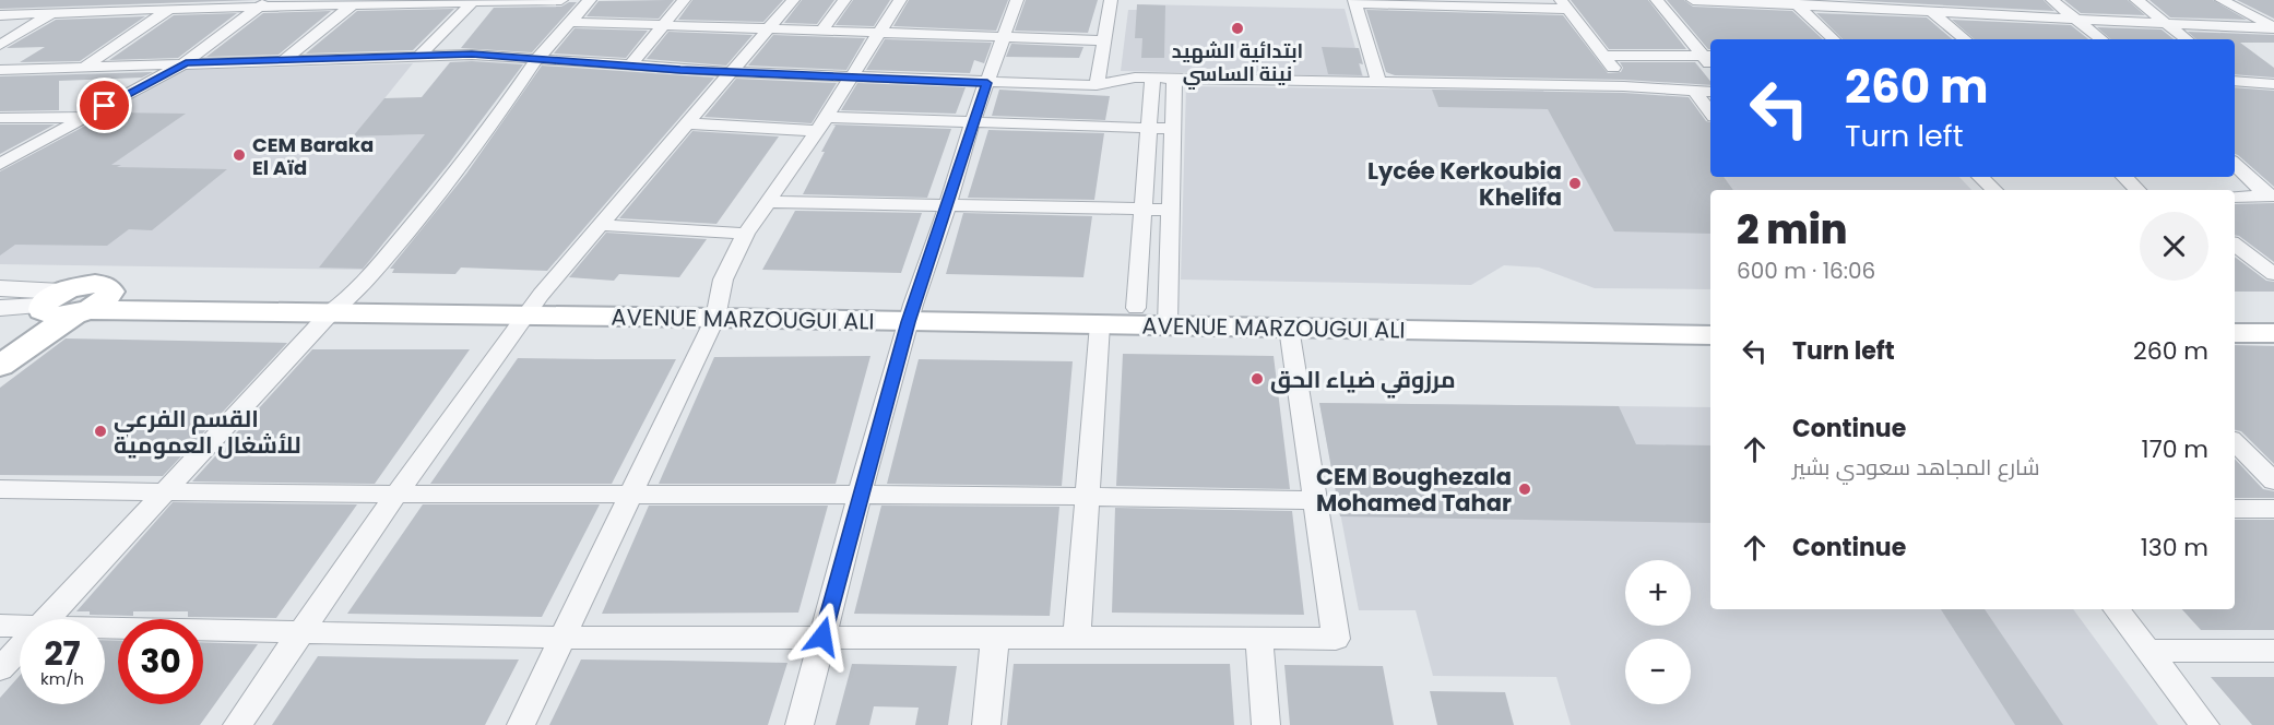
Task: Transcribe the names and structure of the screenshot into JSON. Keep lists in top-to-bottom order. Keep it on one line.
{"streets":{"main road":["AVENUE MARZOUGUI ALI"]},"places":["ابتدائية الشهيد نينة الساسي","CEM Baraka El Aïd","Lycée Kerkoubia Khelifa","مرزوقي ضياء الحق","القسم الفرعي للأشغال العمومية","CEM Boughezala Mohamed Tahar"],"page":{"turn":["260 m","Turn left"],"heading":["2 min","600 m · 16:06"],"list":[{"name":"Turn left","value":"260 m"},{"name":"Continue","note":"شارع المجاهد سعودي بشير","value":"170 m"},{"name":"Continue","value":"130 m"}],"map_buttons":["+","−"],"speed":"27 km/h","limit":"30"}}
